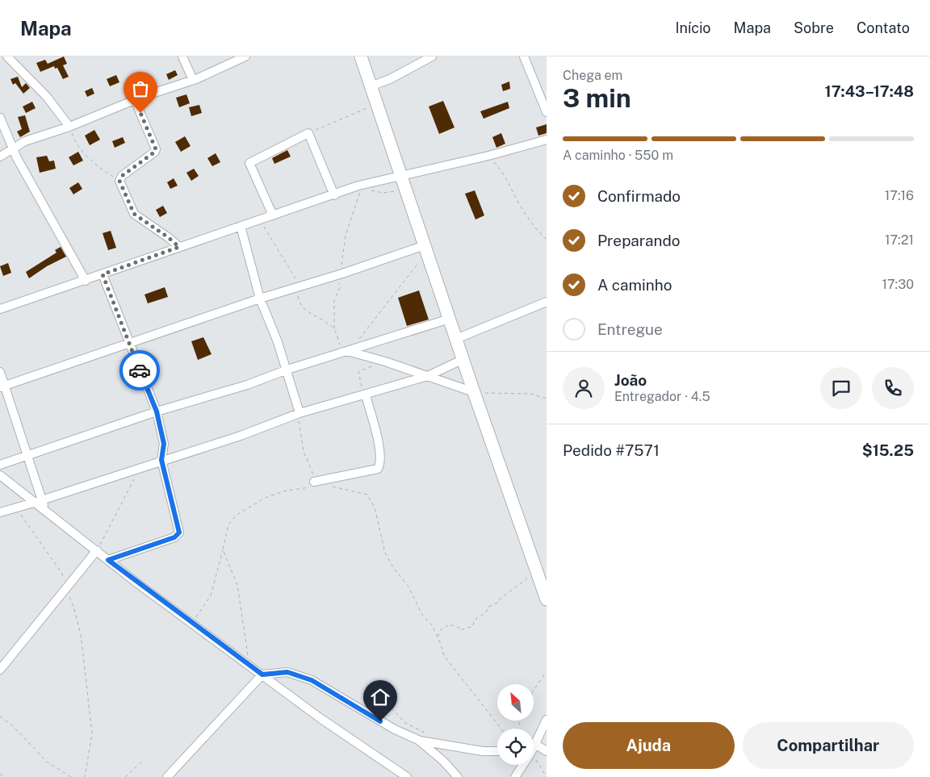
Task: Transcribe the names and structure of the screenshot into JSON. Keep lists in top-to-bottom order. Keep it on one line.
{"north":"top left","page":{"header":"Mapa","nav":["Início","Mapa","Sobre","Contato"],"heading":["3 min","Chega em","17:43–17:48"],"panel":["João","Entregador · 4.5","Pedido #7571","$15.25"],"bar":"A caminho · 550 m","list":[["Confirmado","17:16"],["Preparando","17:21"],["A caminho","17:30"],"Entregue"],"buttons":["Ajuda","Compartilhar"]}}
